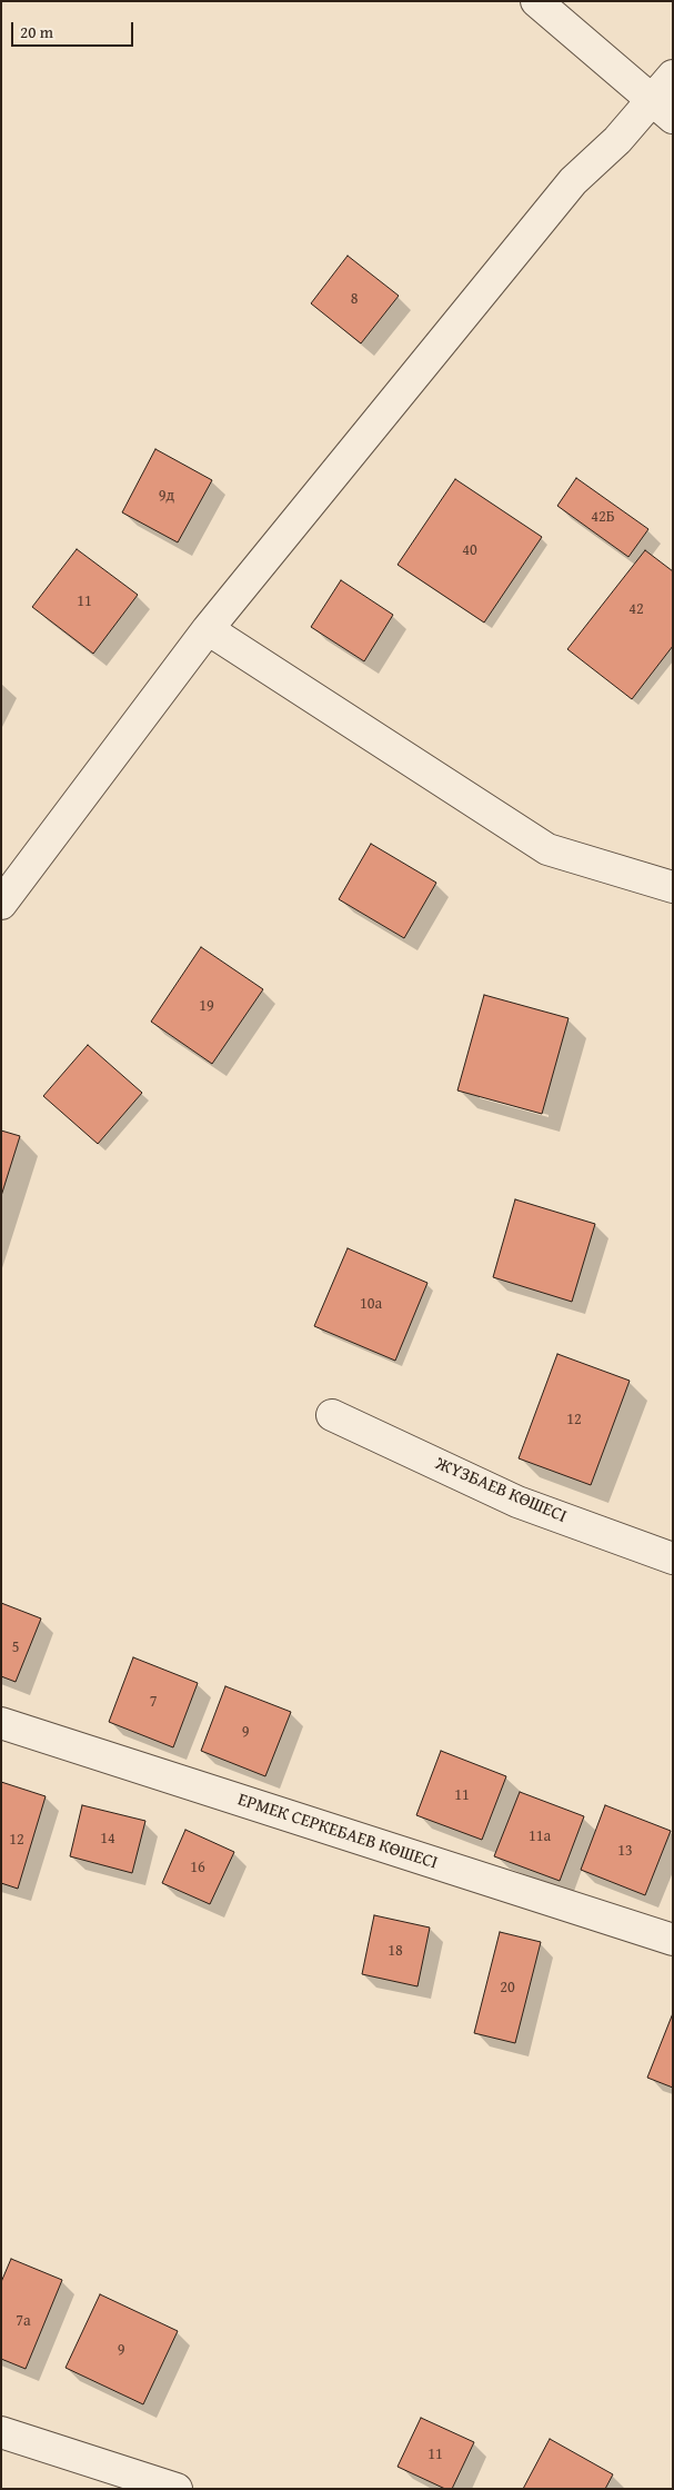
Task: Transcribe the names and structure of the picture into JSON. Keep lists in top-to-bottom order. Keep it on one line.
{"streets":{"street":["ЖҮЗБАЕВ КӨШЕСІ","ЕРМЕК СЕРКЕБАЕВ КӨШЕСІ"]},"house_numbers":["8","9д","42Б","40","11","42","19","10а","12","5","7","9","11","11а","14","12","13","16","18","20","7а","9","11"],"scale_bar":"20 m"}
